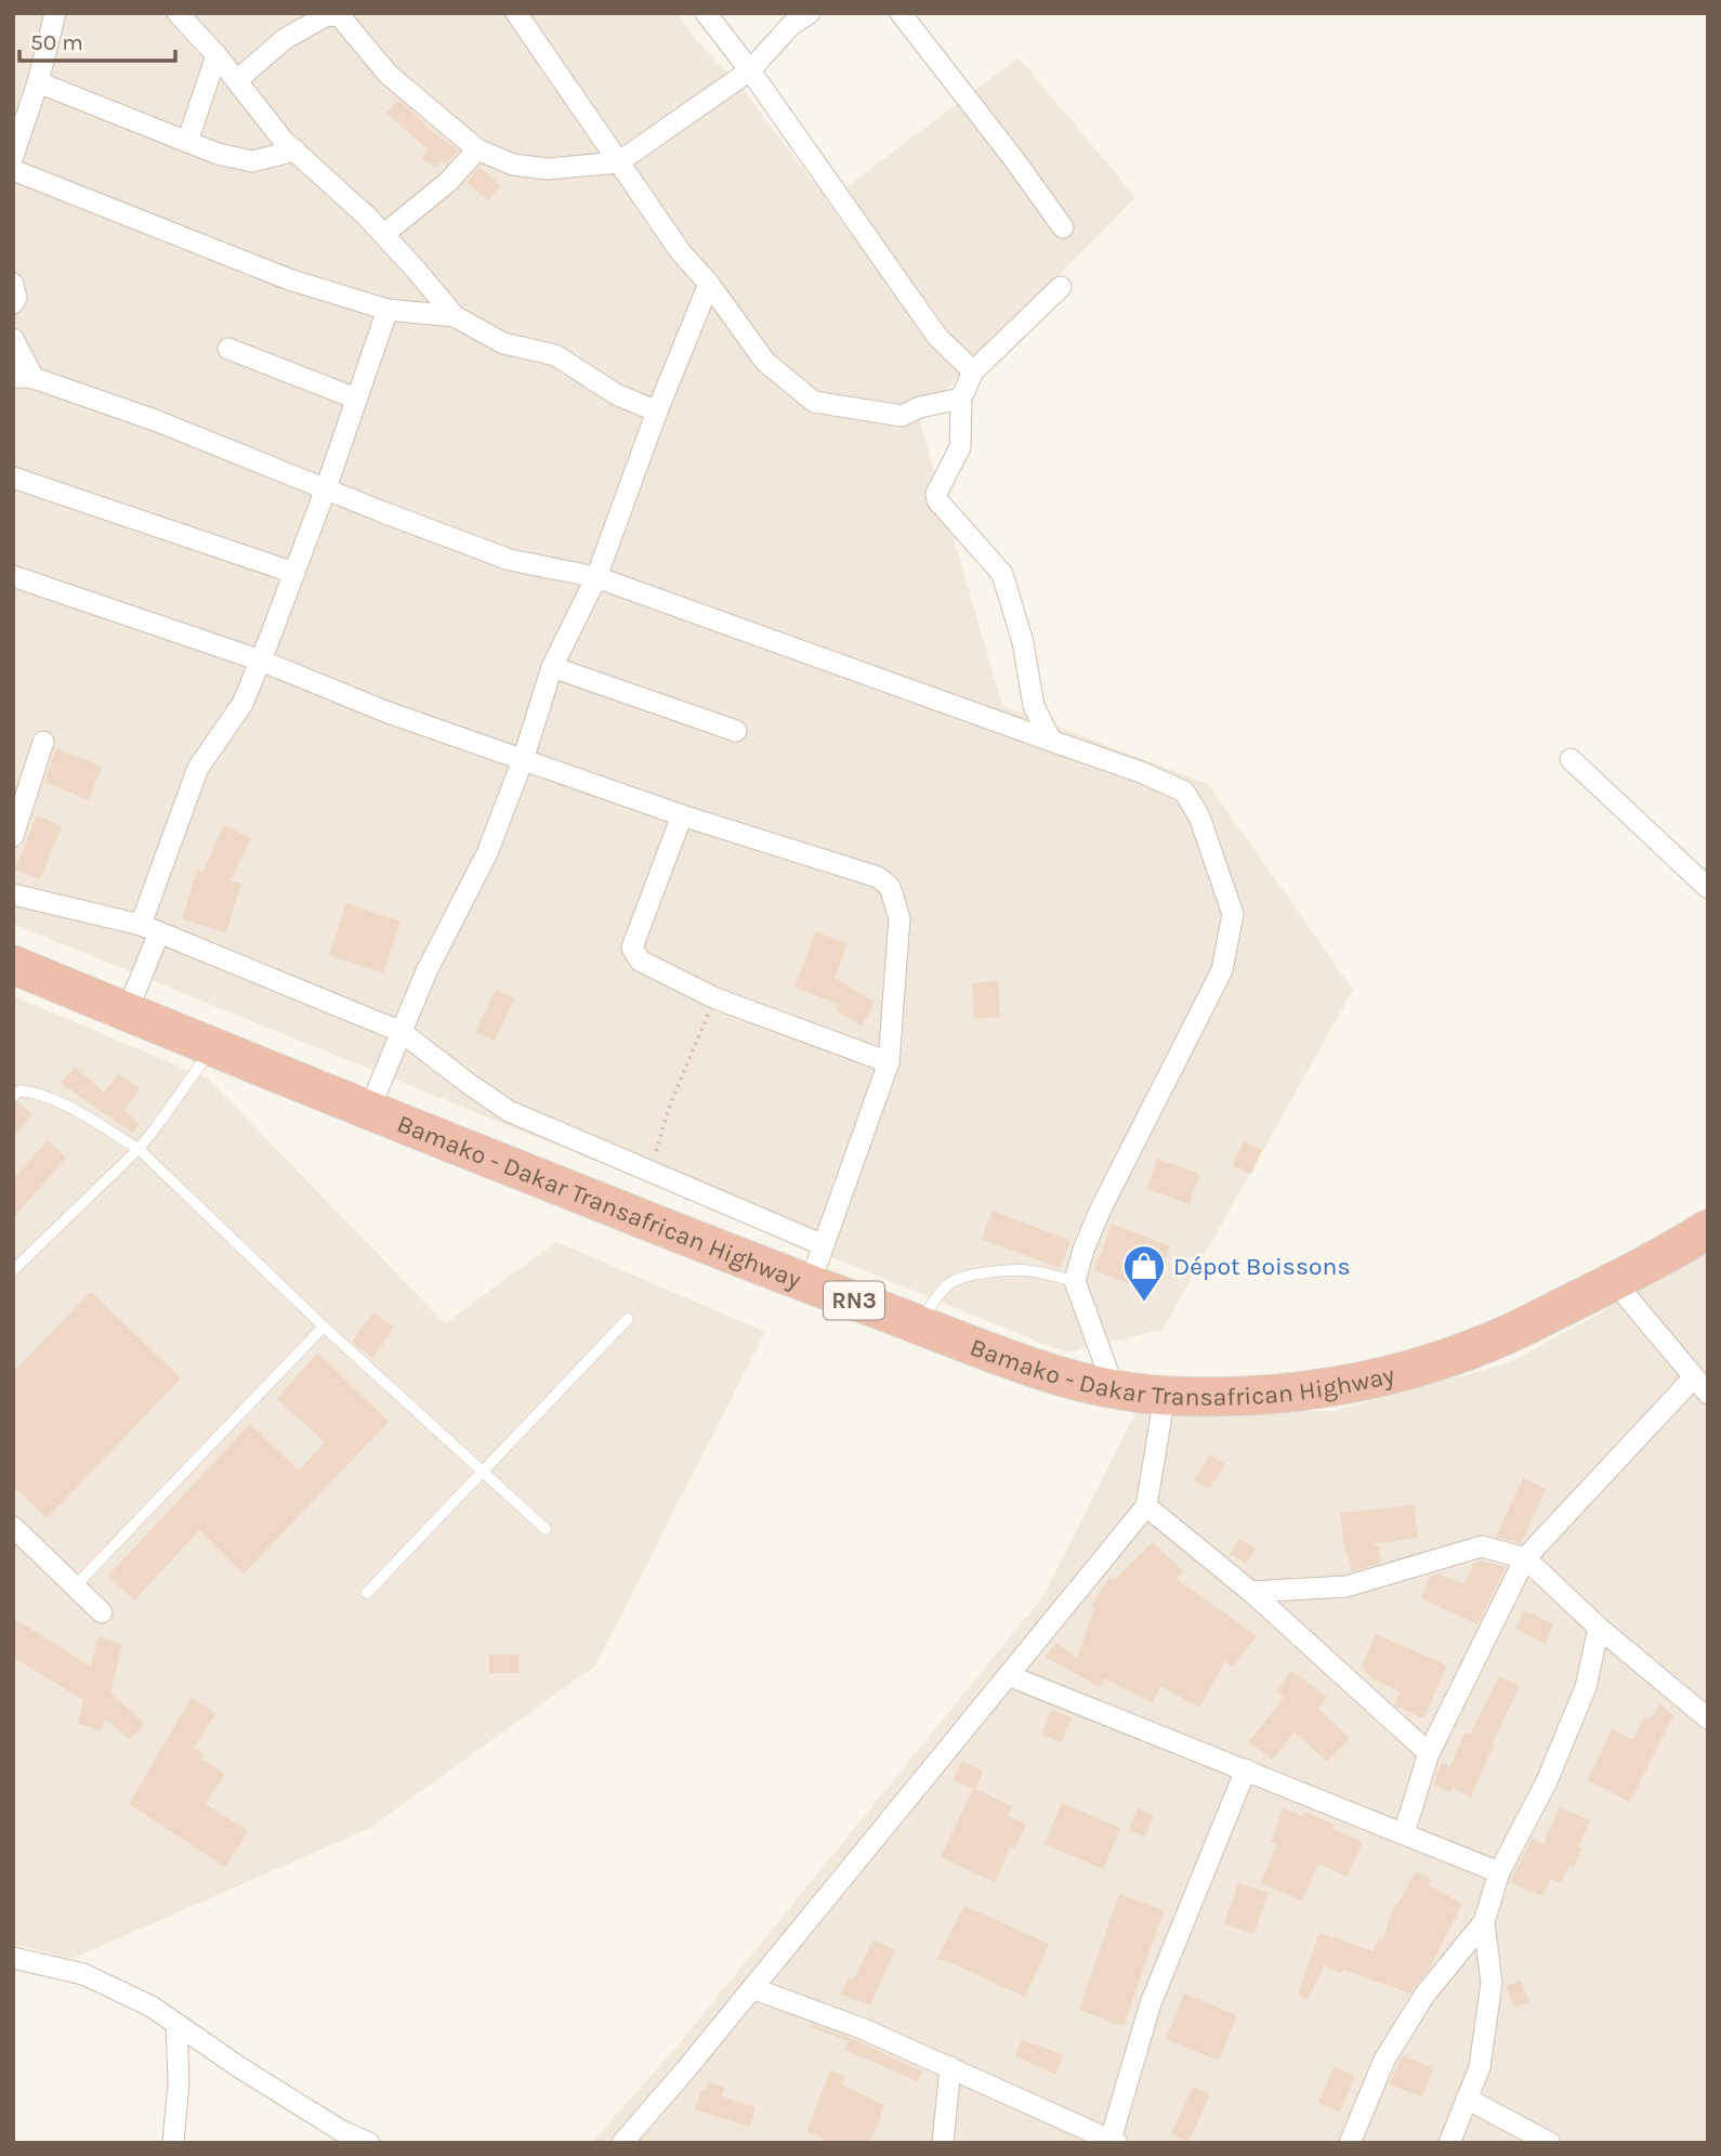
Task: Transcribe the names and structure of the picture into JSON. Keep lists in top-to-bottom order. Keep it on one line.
{"streets":{"highway":["Bamako - Dakar Transafrican Highway","RN3"]},"places":{"shop":["Dépot Boissons"]},"scale_bar":"50 m"}
